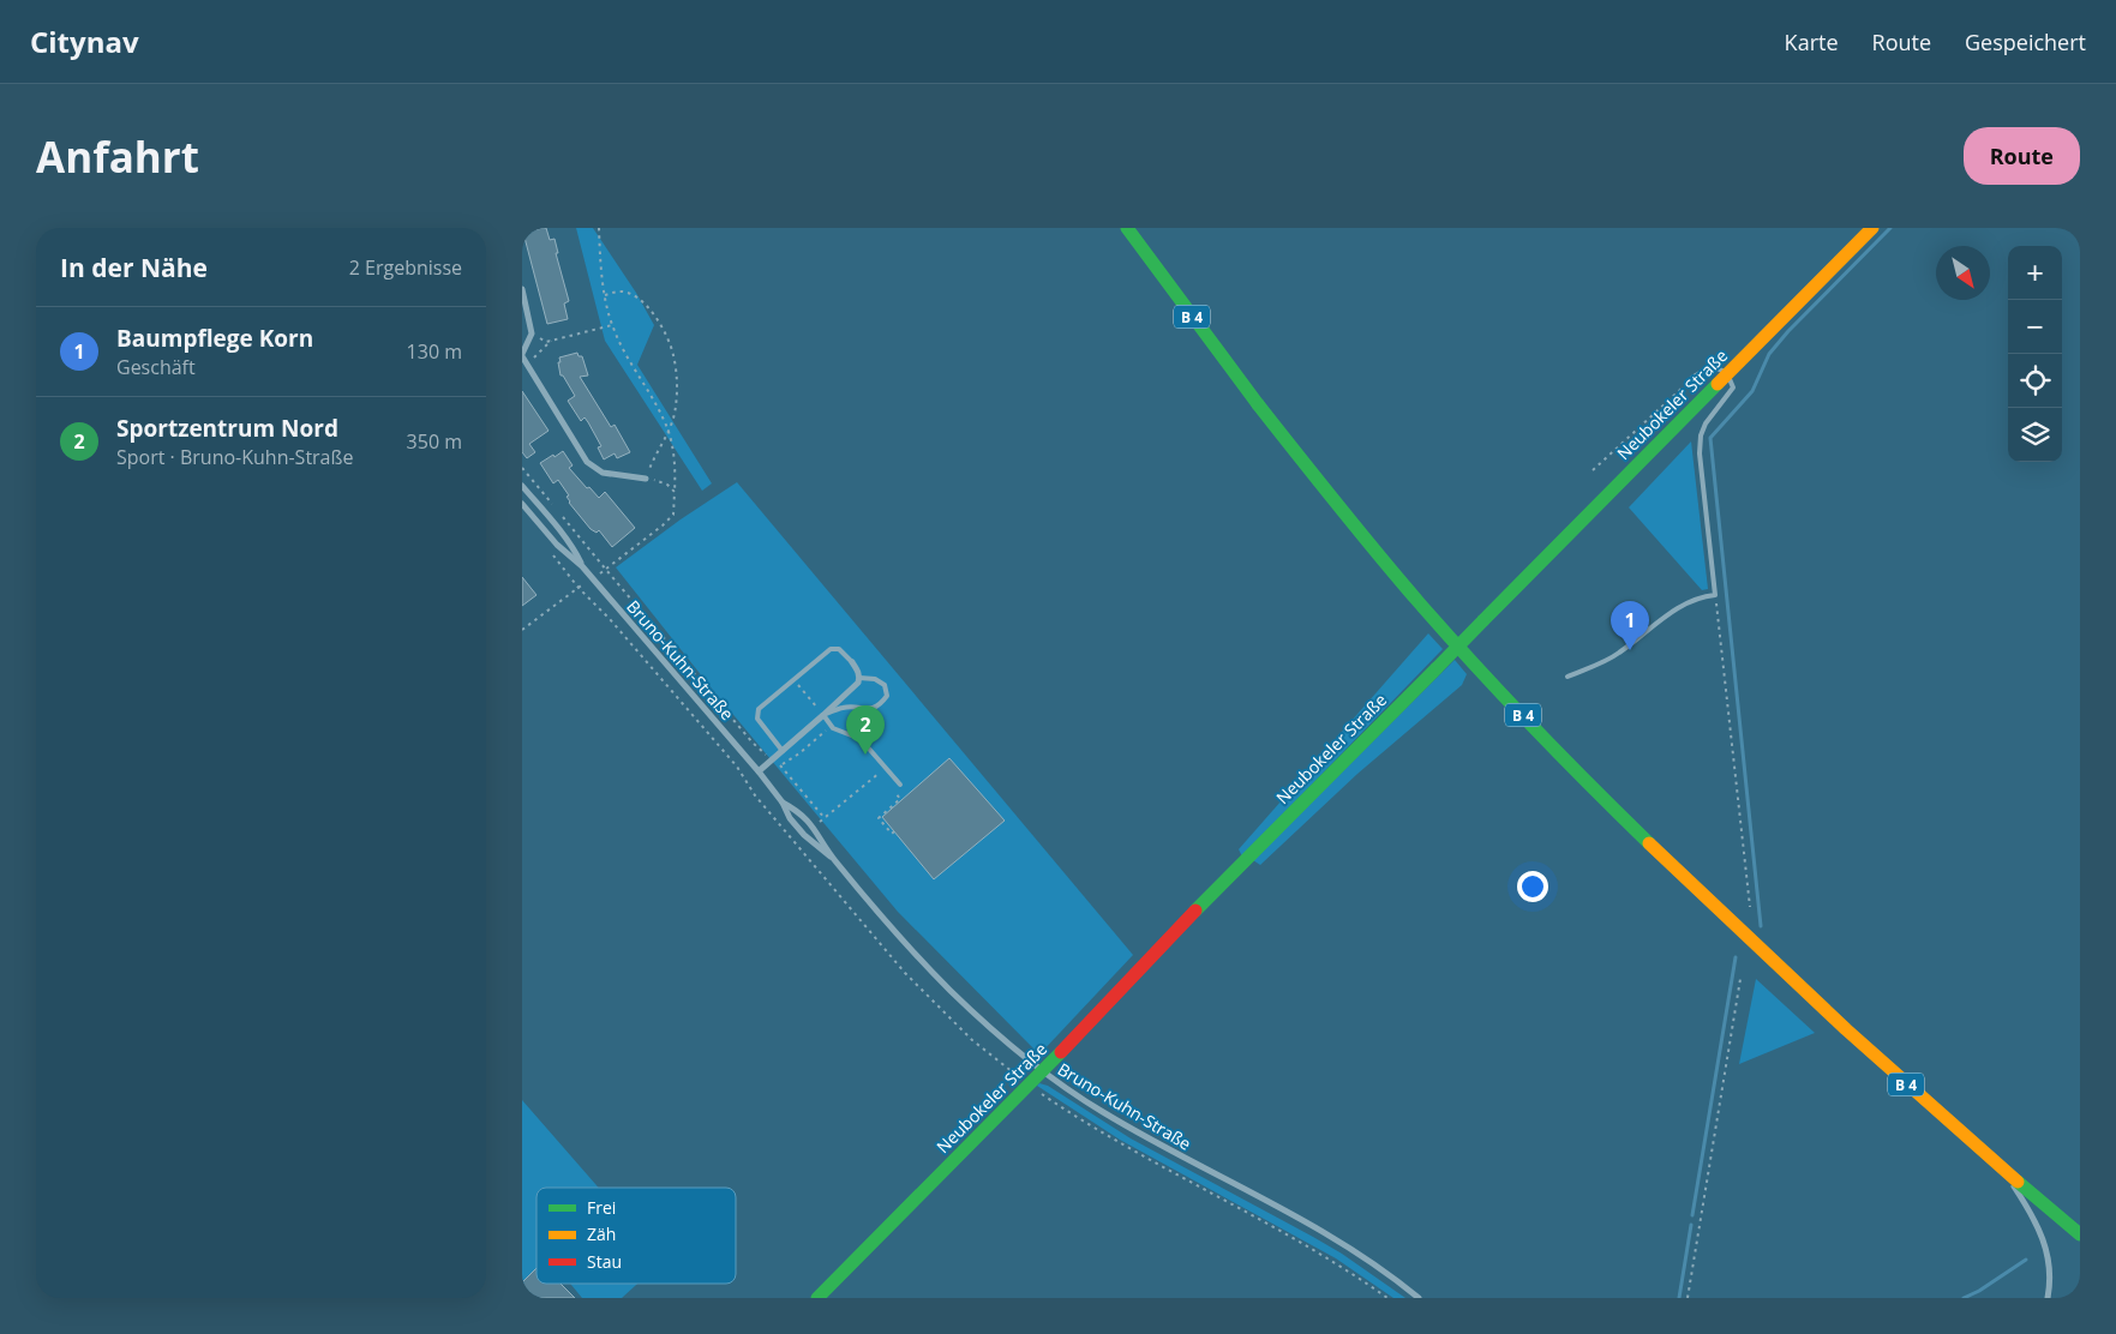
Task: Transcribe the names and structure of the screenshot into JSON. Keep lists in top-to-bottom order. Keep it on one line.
{"streets":{"main road":["B 4","Neubokeler Straße"],"street":["Bruno-Kuhn-Straße"]},"crossings":[["Neubokeler Straße","Bruno-Kuhn-Straße"]],"legend":["Frei","Zäh","Stau"],"north":"bottom right","page":{"header":"Citynav","nav":["Karte","Route","Gespeichert"],"buttons":"Route","title":"Anfahrt","heading":["In der Nähe","2 Ergebnisse"],"map_buttons":["+","−"],"list":[{"mark":"1","name":"Baumpflege Korn","note":"Geschäft","value":"130 m"},{"mark":"2","name":"Sportzentrum Nord","note":"Sport · Bruno-Kuhn-Straße","value":"350 m"}],"pins":["1","2"]}}
